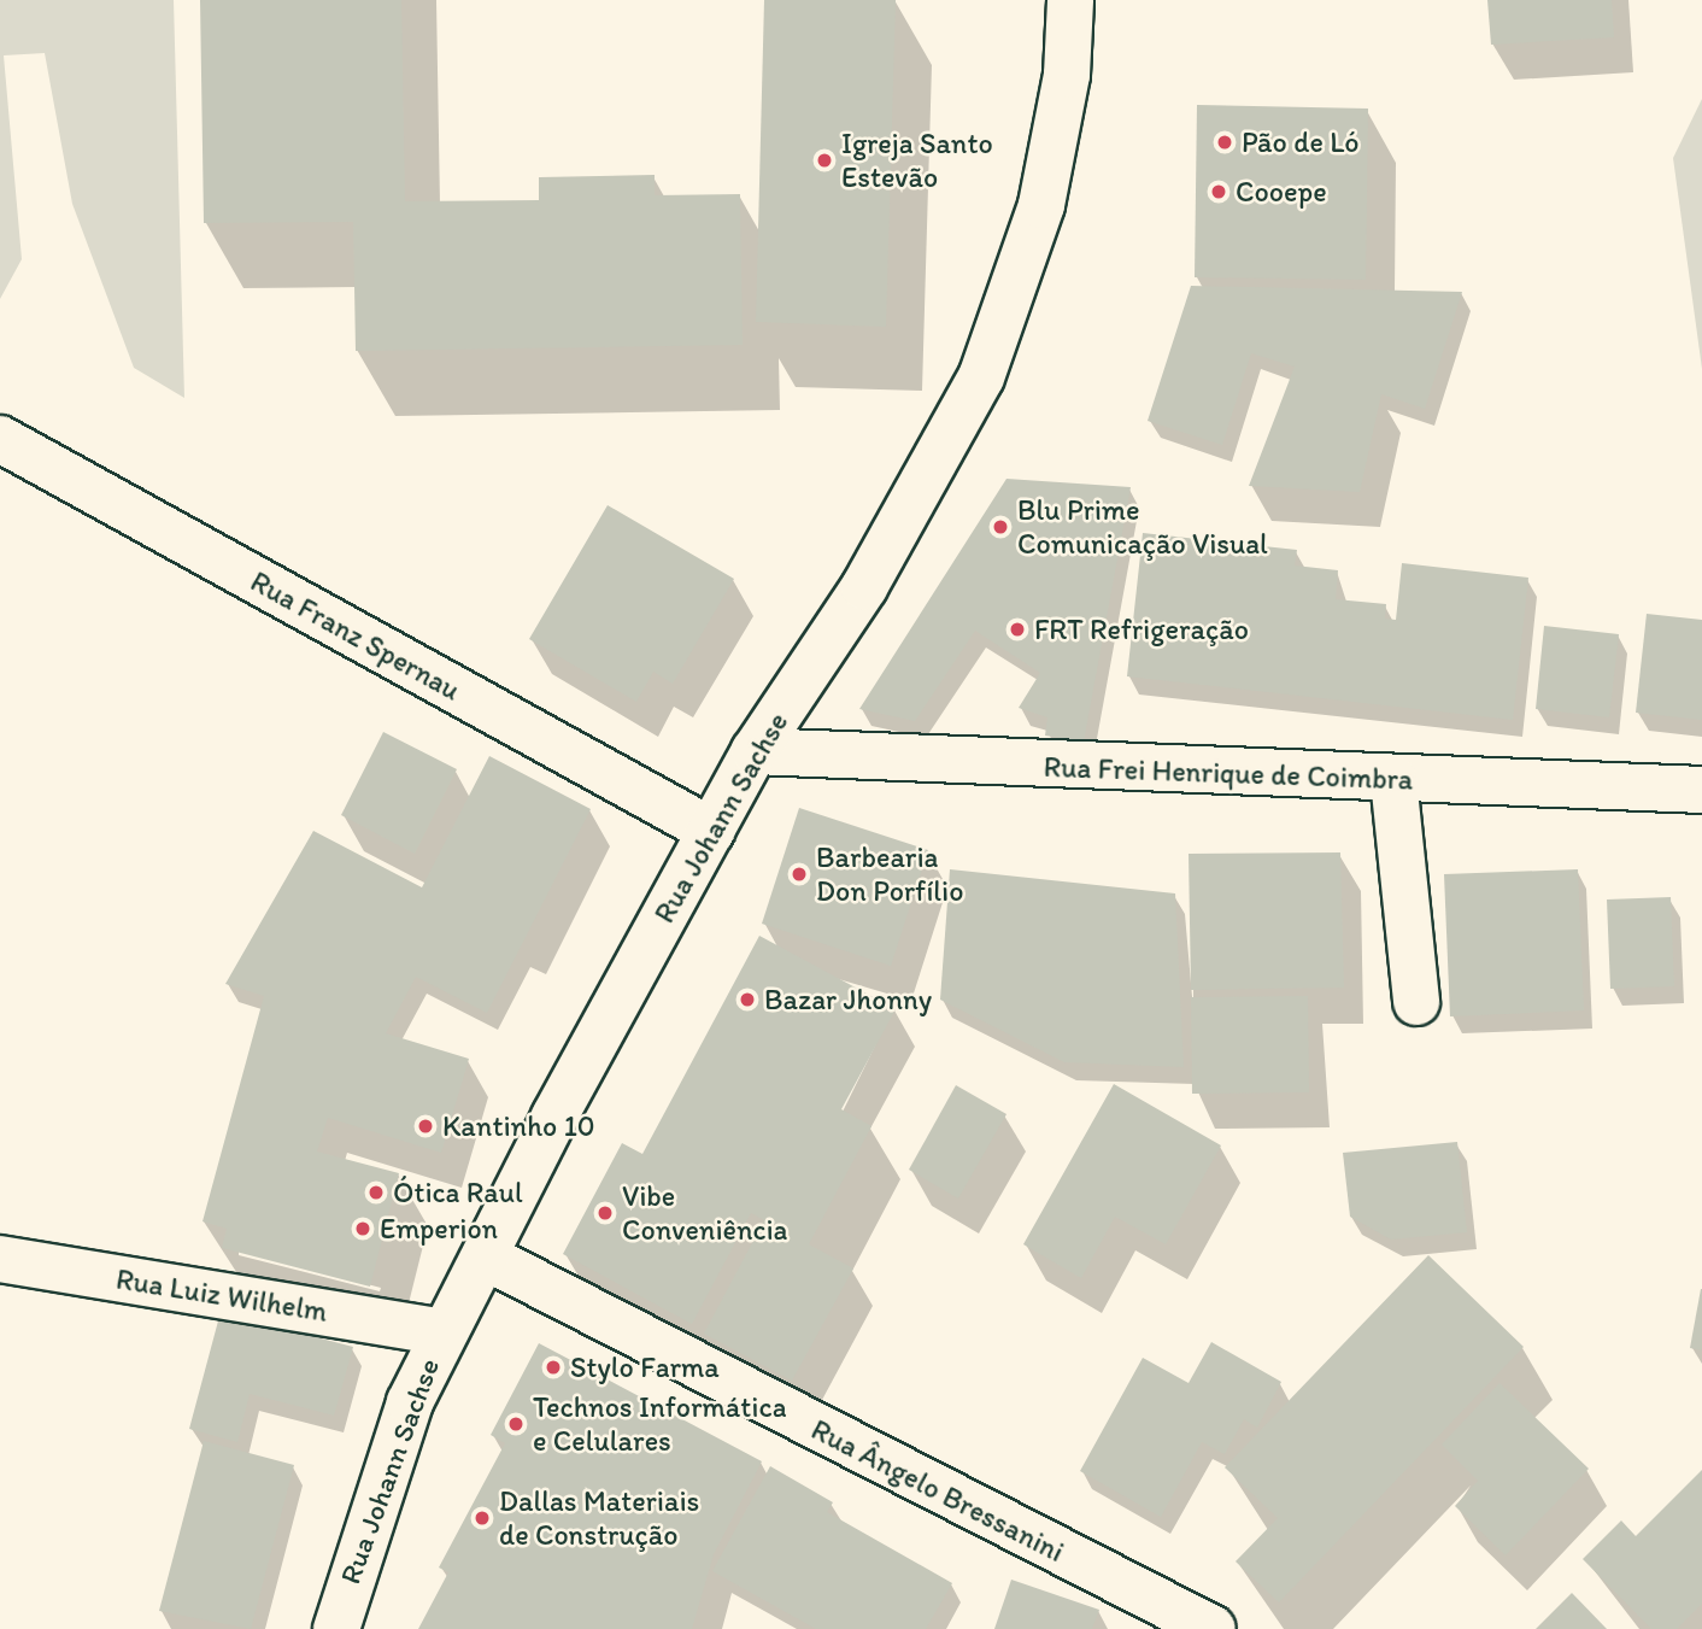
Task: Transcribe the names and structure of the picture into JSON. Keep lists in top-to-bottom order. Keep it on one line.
{"streets":{"street":["Rua Franz Spernau","Rua Frei Henrique de Coimbra","Rua Johann Sachse","Rua Luiz Wilhelm","Rua Ângelo Bressanini"]},"crossings":[["Rua Franz Spernau","Rua Johann Sachse"],["Rua Frei Henrique de Coimbra","Rua Johann Sachse"],["Rua Johann Sachse","Rua Luiz Wilhelm"],["Rua Johann Sachse","Rua Ângelo Bressanini"]],"places":["Pão de Ló","Igreja Santo Estevão","Cooepe","Blu Prime Comunicação Visual","FRT Refrigeração","Barbearia Don Porfílio","Bazar Jhonny","Kantinho 10","Ótica Raul","Vibe Conveniência","Emperion","Stylo Farma","Technos Informática e Celulares","Dallas Materiais de Construção"]}
